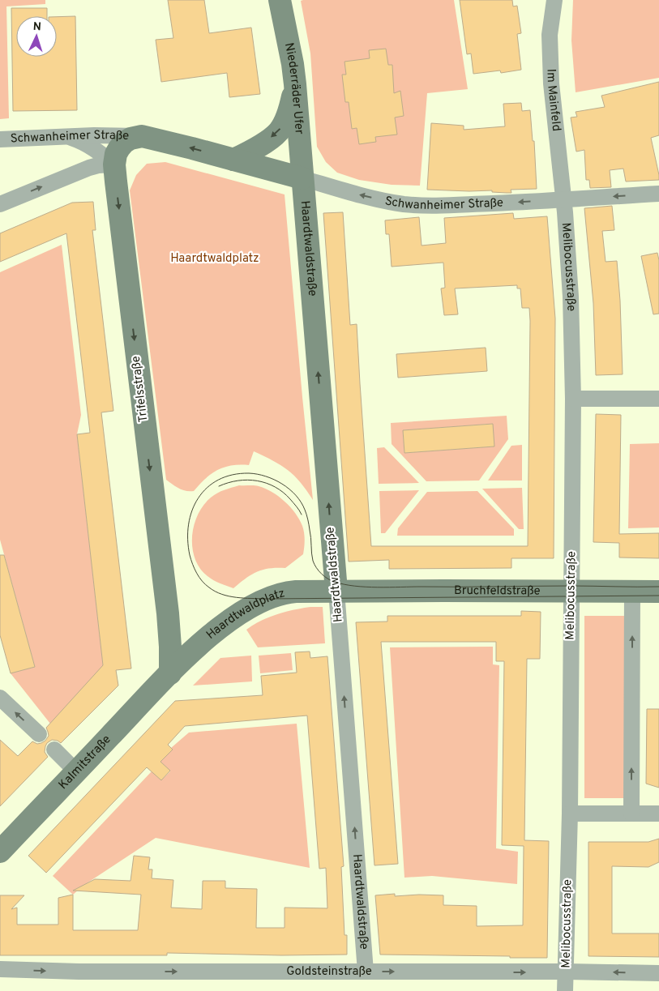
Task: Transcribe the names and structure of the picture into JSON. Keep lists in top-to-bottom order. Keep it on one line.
{"streets":{"street":["Niederräder Ufer","Im Mainfeld","Schwanheimer Straße","Haardtwaldstraße","Melibocusstraße","Trifelsstraße","Bruchfeldstraße","Haardtwaldplatz","Kalmitstraße","Goldsteinstraße"]},"crossings":[["Niederräder Ufer","Schwanheimer Straße"],["Niederräder Ufer","Haardtwaldstraße"],["Im Mainfeld","Schwanheimer Straße"],["Im Mainfeld","Melibocusstraße"],["Schwanheimer Straße","Haardtwaldstraße"],["Schwanheimer Straße","Melibocusstraße"],["Schwanheimer Straße","Trifelsstraße"],["Haardtwaldstraße","Bruchfeldstraße"],["Haardtwaldstraße","Haardtwaldplatz"],["Haardtwaldstraße","Goldsteinstraße"],["Melibocusstraße","Bruchfeldstraße"],["Melibocusstraße","Goldsteinstraße"],["Trifelsstraße","Haardtwaldplatz"],["Trifelsstraße","Kalmitstraße"],["Bruchfeldstraße","Haardtwaldplatz"],["Haardtwaldplatz","Kalmitstraße"]],"one_way":["Schwanheimer Straße","Haardtwaldstraße","Trifelsstraße"],"parks":["Haardtwaldplatz"],"north":"top"}
